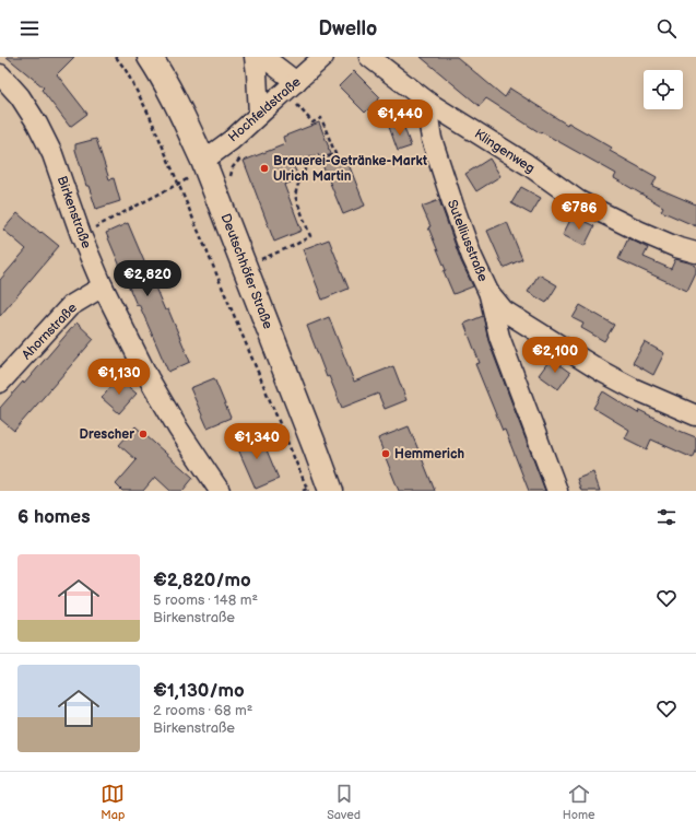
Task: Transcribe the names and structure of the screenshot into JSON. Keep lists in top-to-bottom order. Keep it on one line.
{"streets":{"main road":["Deutschhöfer Straße"],"street":["Hochfeldstraße","Klingenweg","Birkenstraße","Sutelliusstraße","Ahornstraße"]},"crossings":[["Hochfeldstraße","Deutschhöfer Straße"],["Klingenweg","Sutelliusstraße"],["Birkenstraße","Ahornstraße"]],"places":["Brauerei-Getränke-Markt Ulrich Martin","Drescher","Hemmerich"],"page":{"header":"Dwello","price":["€1,440","€786","€2,820","€2,100","€1,130","€1,340"],"heading":"6 homes","list":[{"name":"€2,820/mo","note":"5 rooms · 148 m² · Birkenstraße"},{"name":"€1,130/mo","note":"2 rooms · 68 m² · Birkenstraße"}],"tabs":["Map","Saved","Home"]}}
